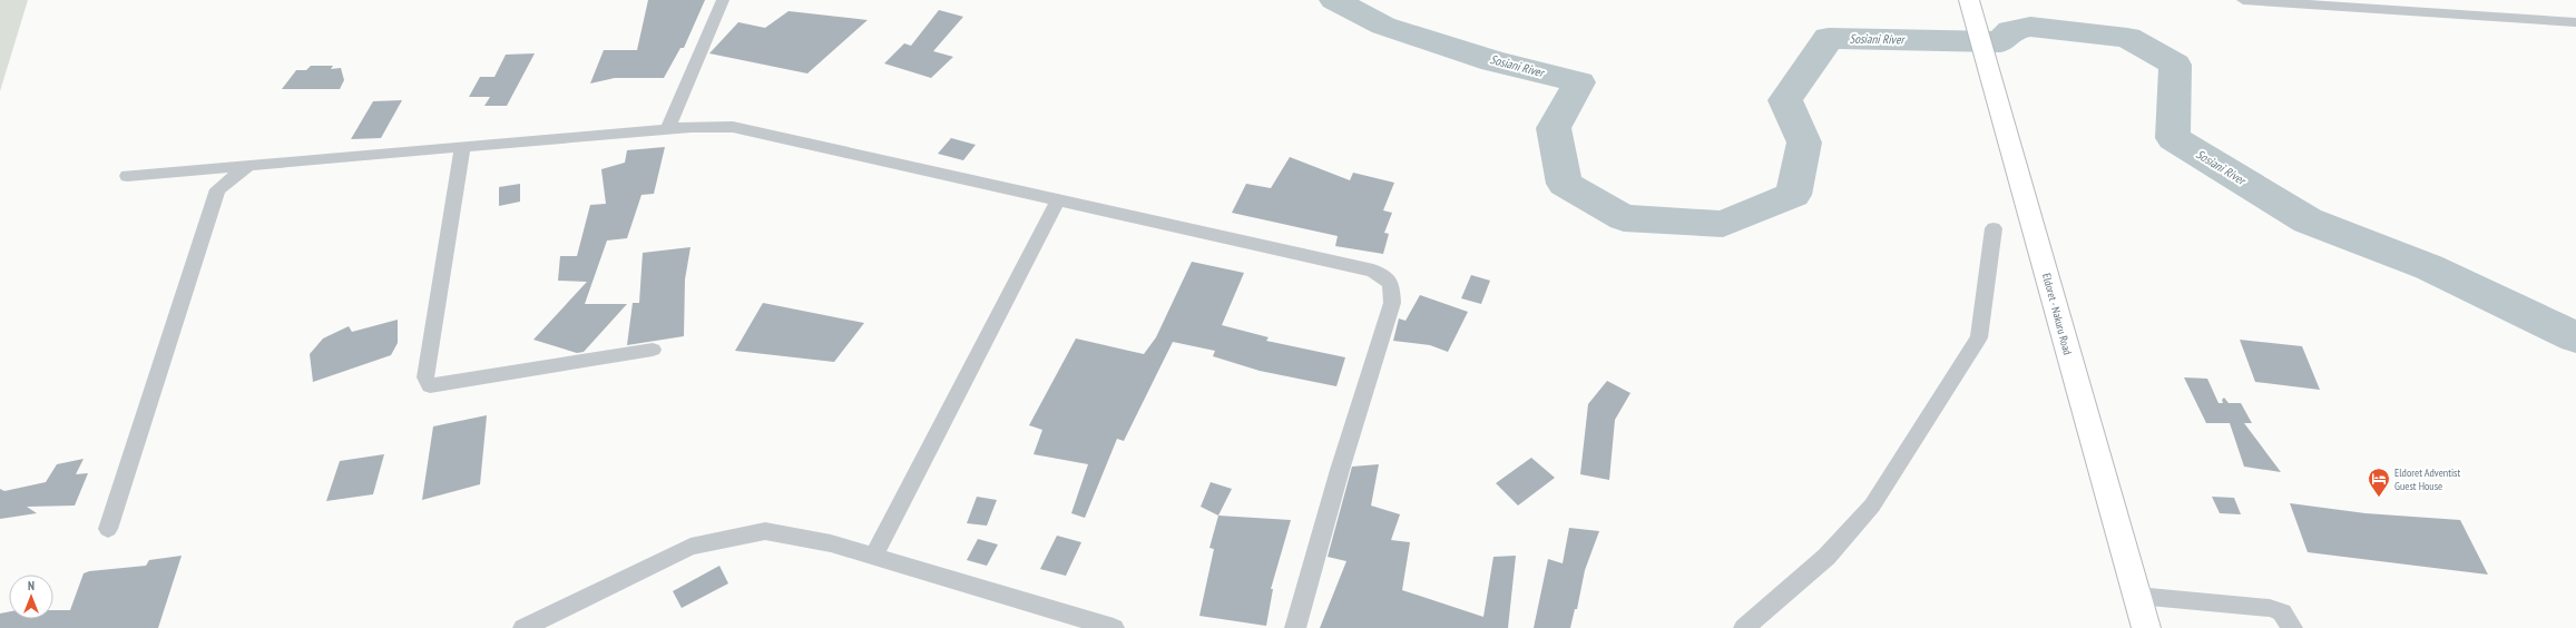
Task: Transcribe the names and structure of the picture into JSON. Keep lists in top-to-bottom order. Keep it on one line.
{"streets":{"highway":["Eldoret - Nakuru Road"]},"water":["Sosiani River"],"places":{"hotel":["Eldoret Adventist Guest House"]},"north":"top"}
